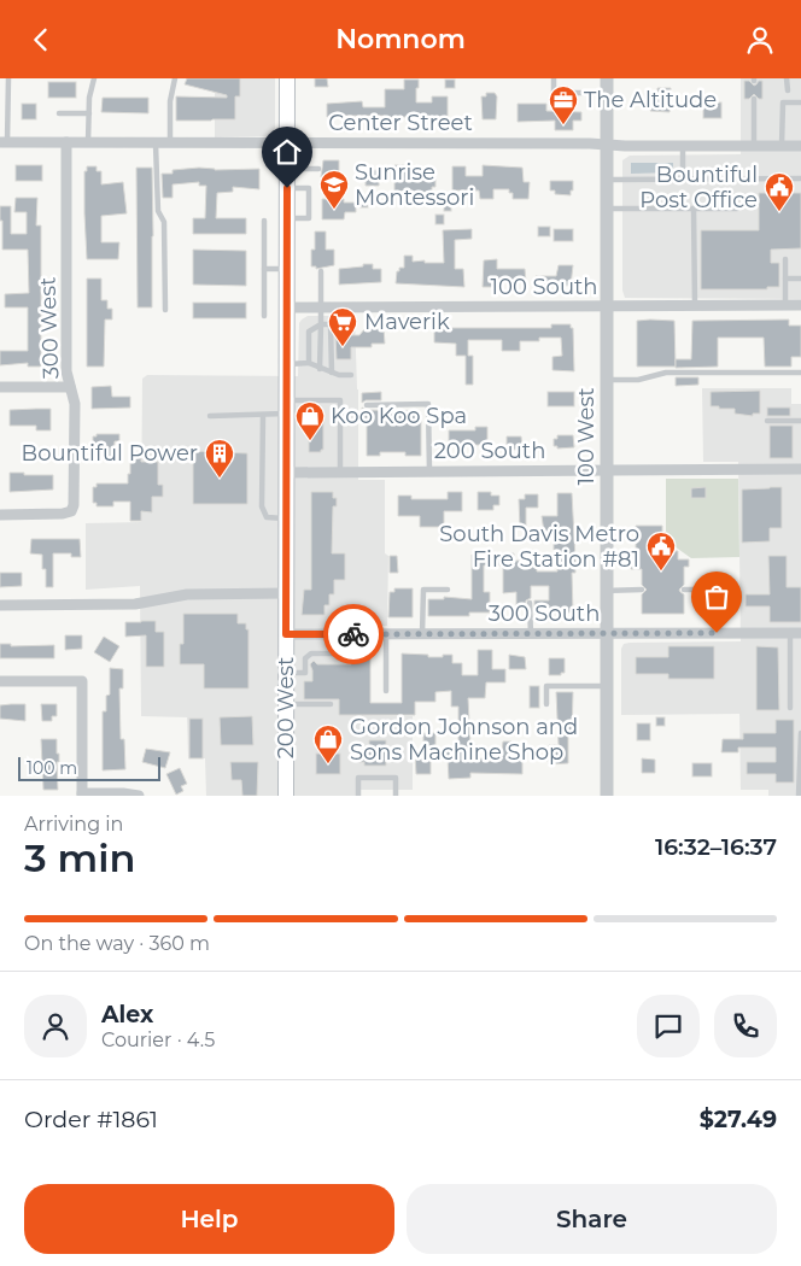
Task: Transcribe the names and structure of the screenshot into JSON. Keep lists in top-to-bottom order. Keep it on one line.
{"streets":{"main road":["200 West"],"street":["Center Street","100 South","300 West","100 West","200 South","300 South"]},"crossings":[["Center Street","300 West"],["Center Street","100 West"],["Center Street","200 West"],["100 South","100 West"],["100 South","200 West"],["100 West","200 South"],["100 West","300 South"],["200 South","200 West"],["300 South","200 West"]],"places":{"office":["The Altitude"],"school or university":["Sunrise Montessori"],"public building":["Bountiful Post Office","South Davis Metro Fire Station #81"],"supermarket":["Maverik"],"shop":["Koo Koo Spa","Gordon Johnson and Sons Machine Shop"],"building":["Bountiful Power"]},"scale_bar":"100 m","page":{"header":"Nomnom","scale":"100 m","heading":["3 min","Arriving in","16:32–16:37"],"panel":["Alex","Courier · 4.5","Order #1861","$27.49"],"bar":"On the way · 360 m","buttons":["Help","Share"]}}
